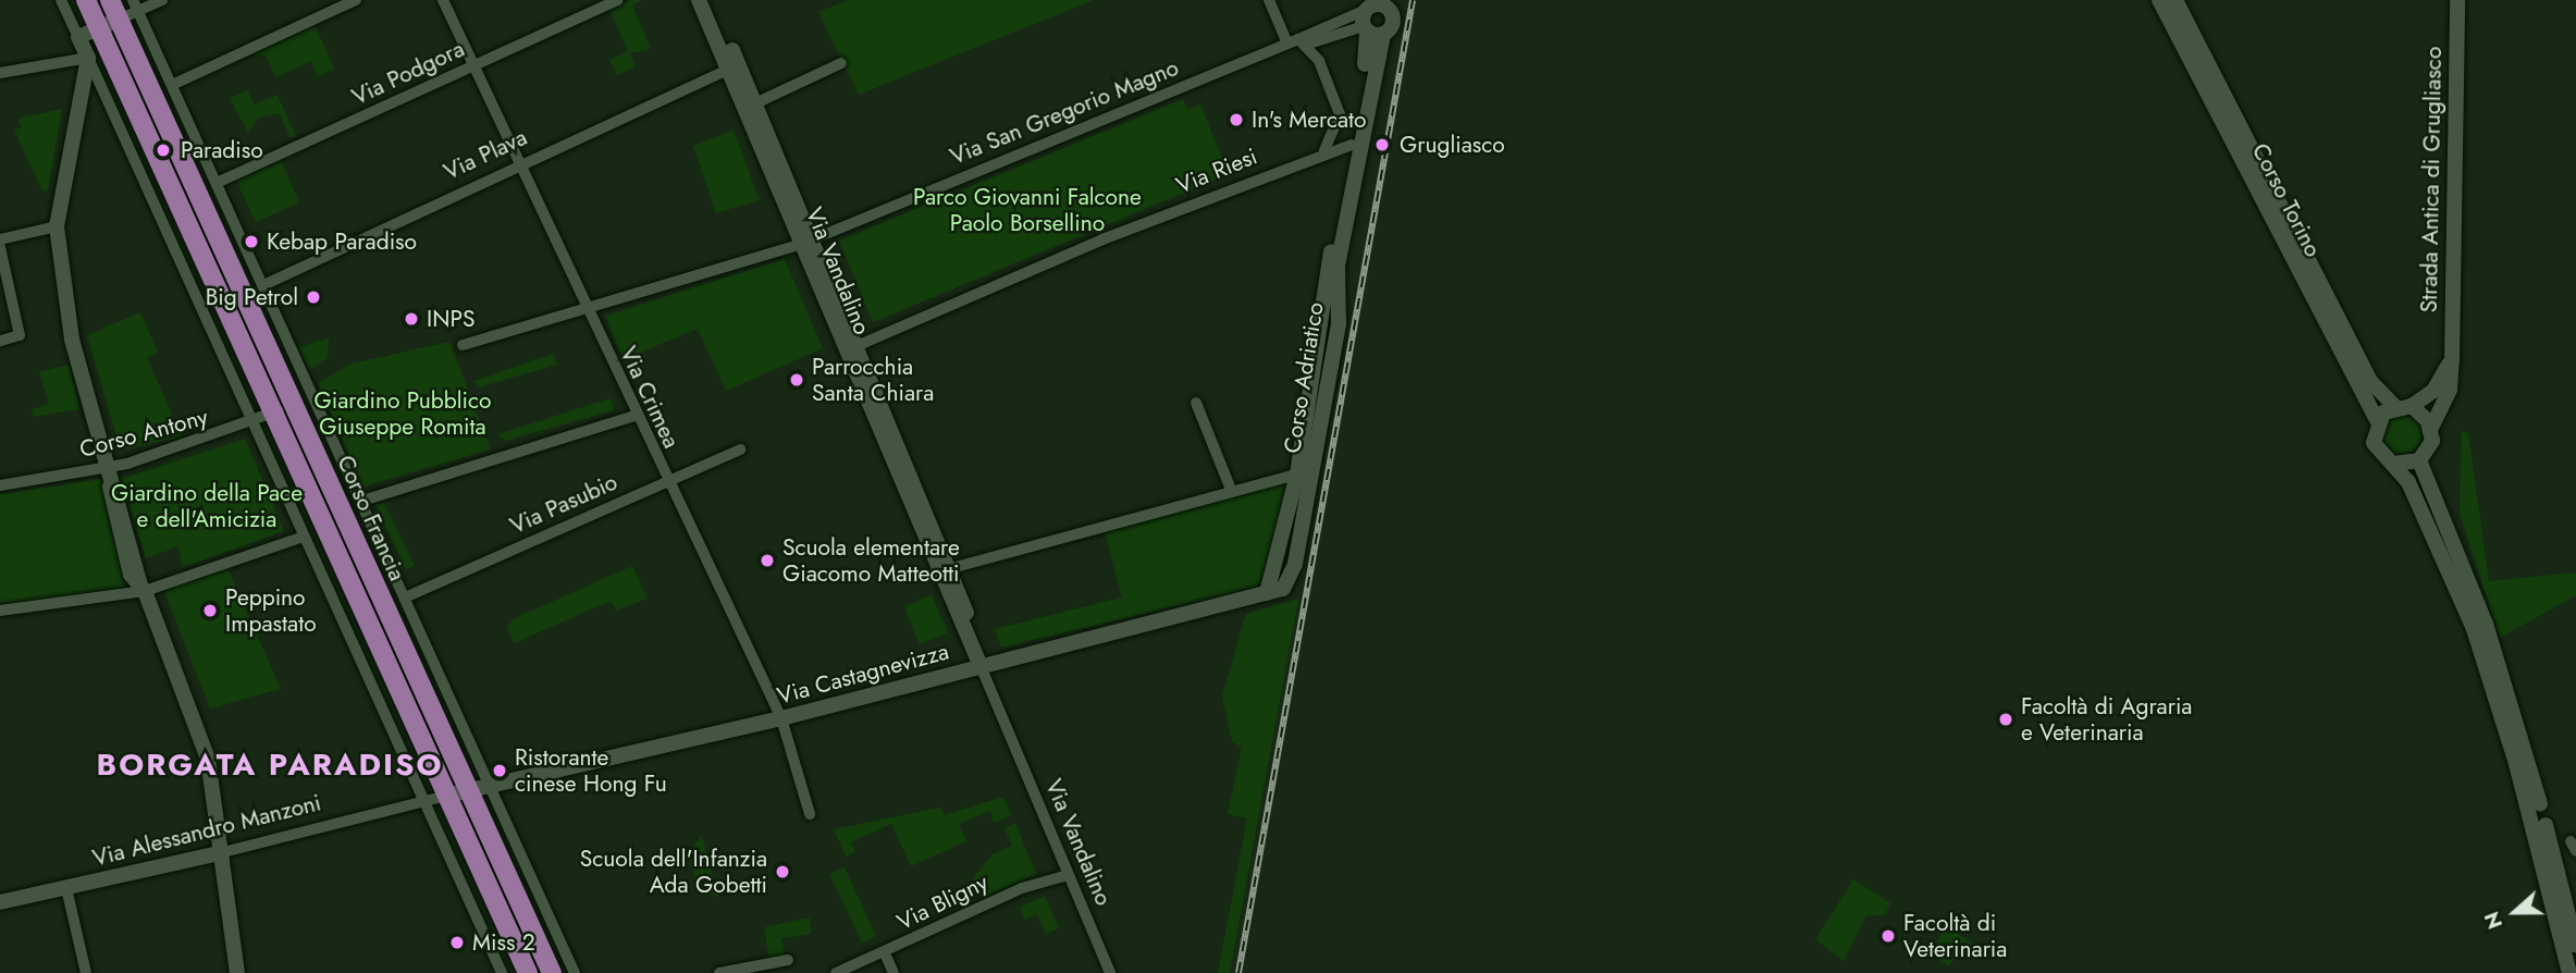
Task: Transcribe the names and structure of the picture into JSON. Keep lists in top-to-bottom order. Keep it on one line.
{"streets":{"main road":["Corso Francia"],"street":["Via Podgora","Via San Gregorio Magno","Via Plava","Via Riesi","Strada Antica di Grugliasco","Corso Torino","Via Vandalino","Corso Adriatico","Via Crimea","Corso Antony","Via Pasubio","Via Castagnevizza","Via Alessandro Manzoni","Via Bligny"]},"crossings":[["Via Podgora","Via Crimea"],["Via Podgora","Corso Francia"],["Via San Gregorio Magno","Via Vandalino"],["Via San Gregorio Magno","Corso Adriatico"],["Via San Gregorio Magno","Via Crimea"],["Via Plava","Via Vandalino"],["Via Plava","Via Crimea"],["Via Plava","Corso Francia"],["Via Riesi","Via Vandalino"],["Via Riesi","Corso Adriatico"],["Strada Antica di Grugliasco","Corso Torino"],["Via Vandalino","Corso Adriatico"],["Via Vandalino","Via Castagnevizza"],["Via Vandalino","Via Bligny"],["Corso Adriatico","Via Castagnevizza"],["Via Crimea","Via Pasubio"],["Via Crimea","Via Castagnevizza"],["Corso Antony","Corso Francia"],["Via Pasubio","Corso Francia"],["Corso Francia","Via Castagnevizza"],["Corso Francia","Via Alessandro Manzoni"],["Via Castagnevizza","Via Alessandro Manzoni"]],"districts":["BORGATA PARADISO"],"parks":["Parco Giovanni Falcone Paolo Borsellino","Giardino Pubblico Giuseppe Romita","Giardino della Pace e dell'Amicizia"],"places":["In's Mercato","Grugliasco","Paradiso","Kebap Paradiso","Big Petrol","INPS","Parrocchia Santa Chiara","Scuola elementare Giacomo Matteotti","Peppino Impastato","Facoltà di Agraria e Veterinaria","Ristorante cinese Hong Fu","Scuola dell'Infanzia Ada Gobetti","Facoltà di Veterinaria","Miss 2"],"north":"left"}
